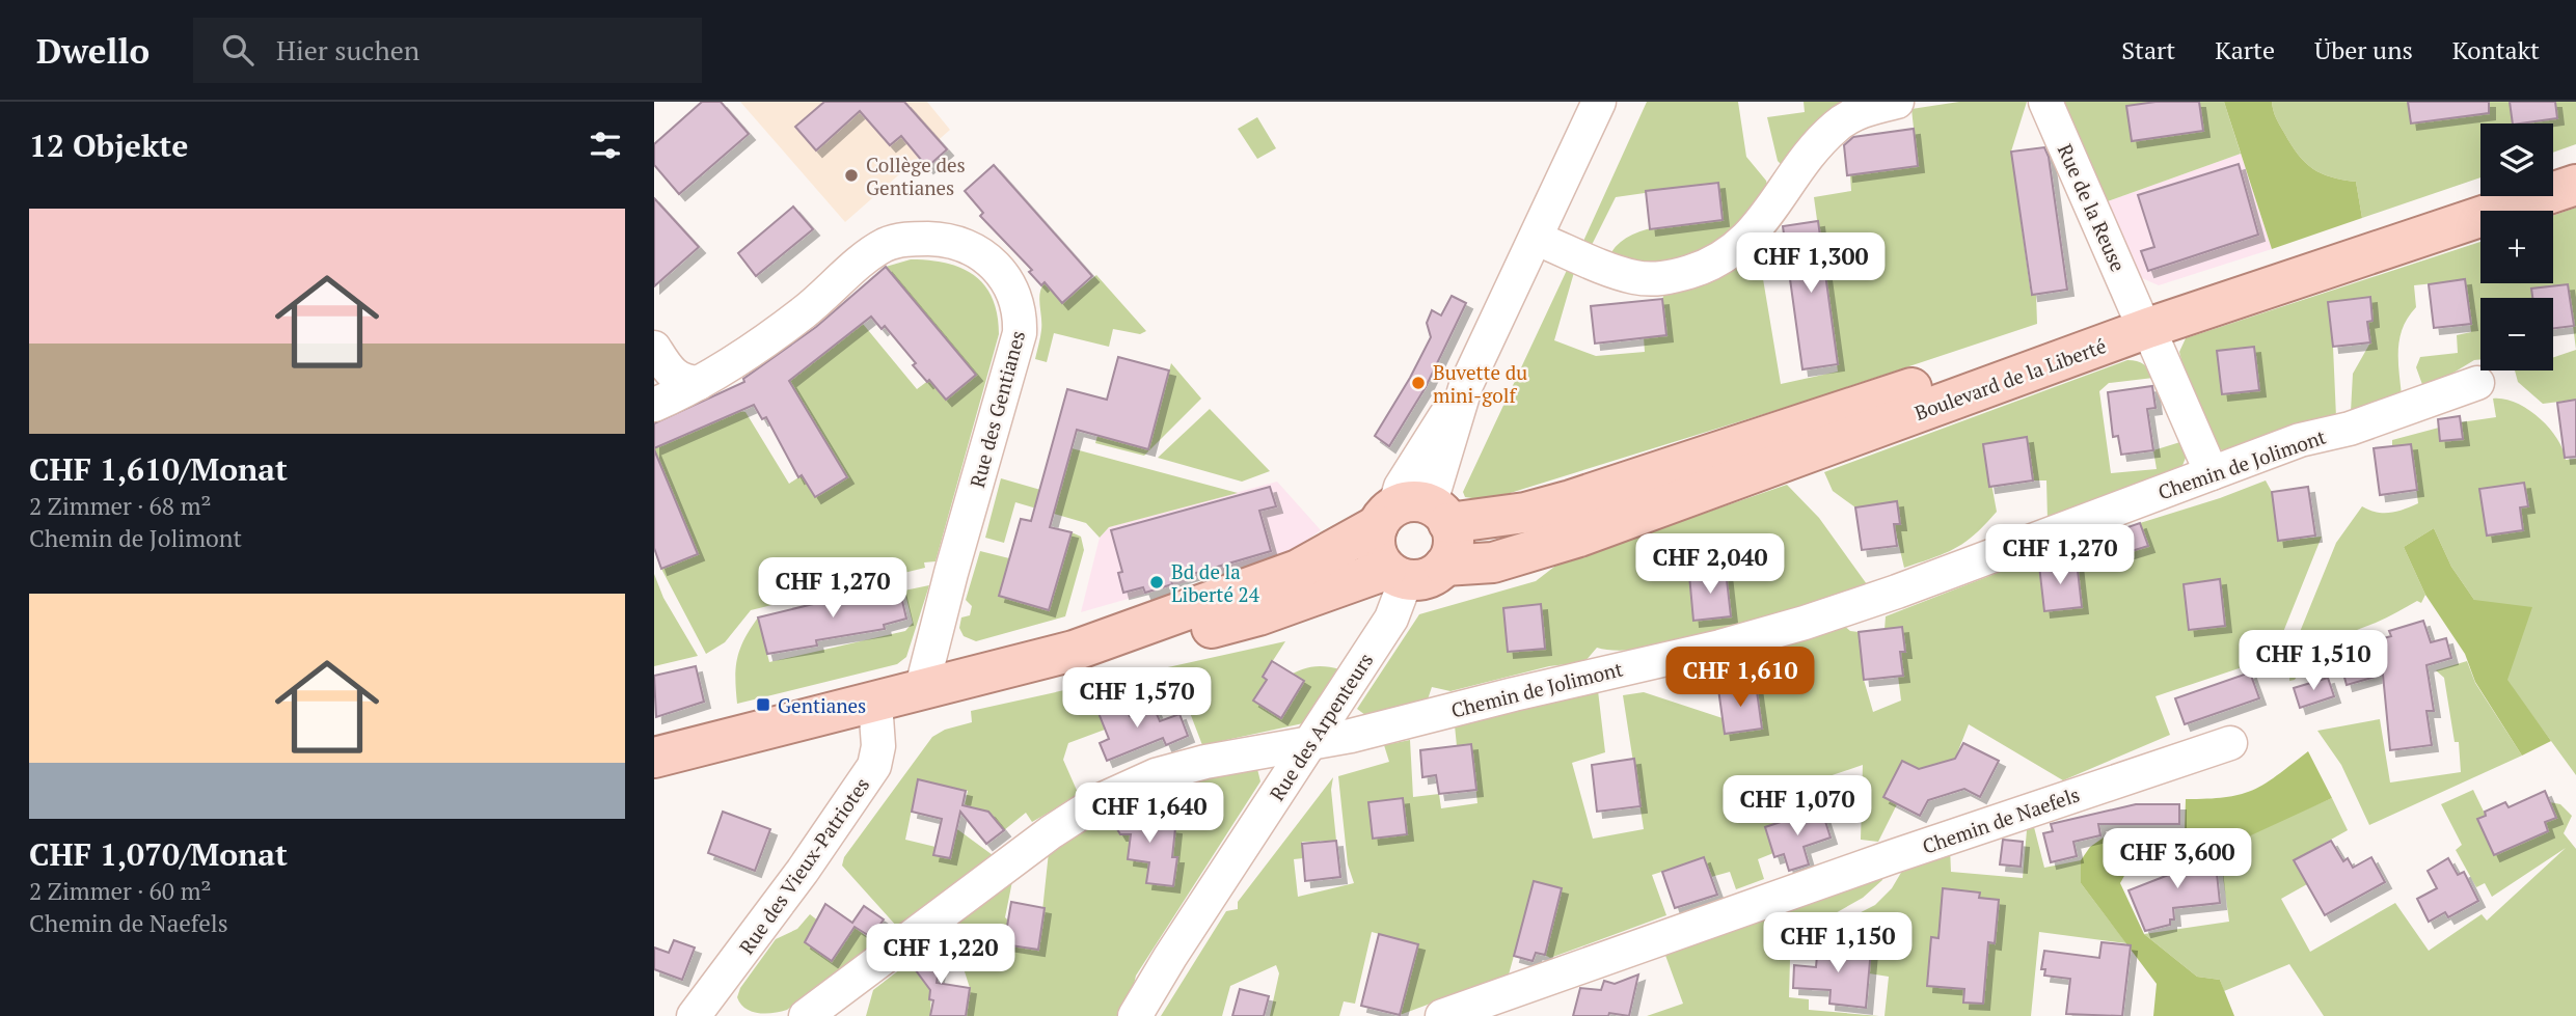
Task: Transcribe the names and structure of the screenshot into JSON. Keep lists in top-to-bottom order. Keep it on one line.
{"streets":{"main road":["Boulevard de la Liberté"],"street":["Rue de la Reuse","Rue des Gentianes","Chemin de Jolimont","Rue des Arpenteurs","Chemin de Naefels","Rue des Vieux-Patriotes"]},"crossings":[["Rue de la Reuse","Boulevard de la Liberté"],["Rue de la Reuse","Chemin de Jolimont"],["Boulevard de la Liberté","Rue des Gentianes"],["Boulevard de la Liberté","Rue des Arpenteurs"],["Boulevard de la Liberté","Rue des Vieux-Patriotes"],["Chemin de Jolimont","Rue des Arpenteurs"]],"places":{"other":["Collège des Gentianes","Buvette du mini-golf","Bd de la Liberté 24"],"transit":["Gentianes"]},"page":{"header":"Dwello","search":"Hier suchen","nav":["Start","Karte","Über uns","Kontakt"],"heading":"12 Objekte","map_buttons":["+","−"],"list":[{"name":"CHF 1,610/Monat","note":"2 Zimmer · 68 m² · Chemin de Jolimont"},{"name":"CHF 1,070/Monat","note":"2 Zimmer · 60 m² · Chemin de Naefels"}],"price":["CHF 1,300","CHF 1,270","CHF 2,040","CHF 1,270","CHF 1,510","CHF 1,610","CHF 1,570","CHF 1,070","CHF 1,640","CHF 3,600","CHF 1,150","CHF 1,220"]}}
